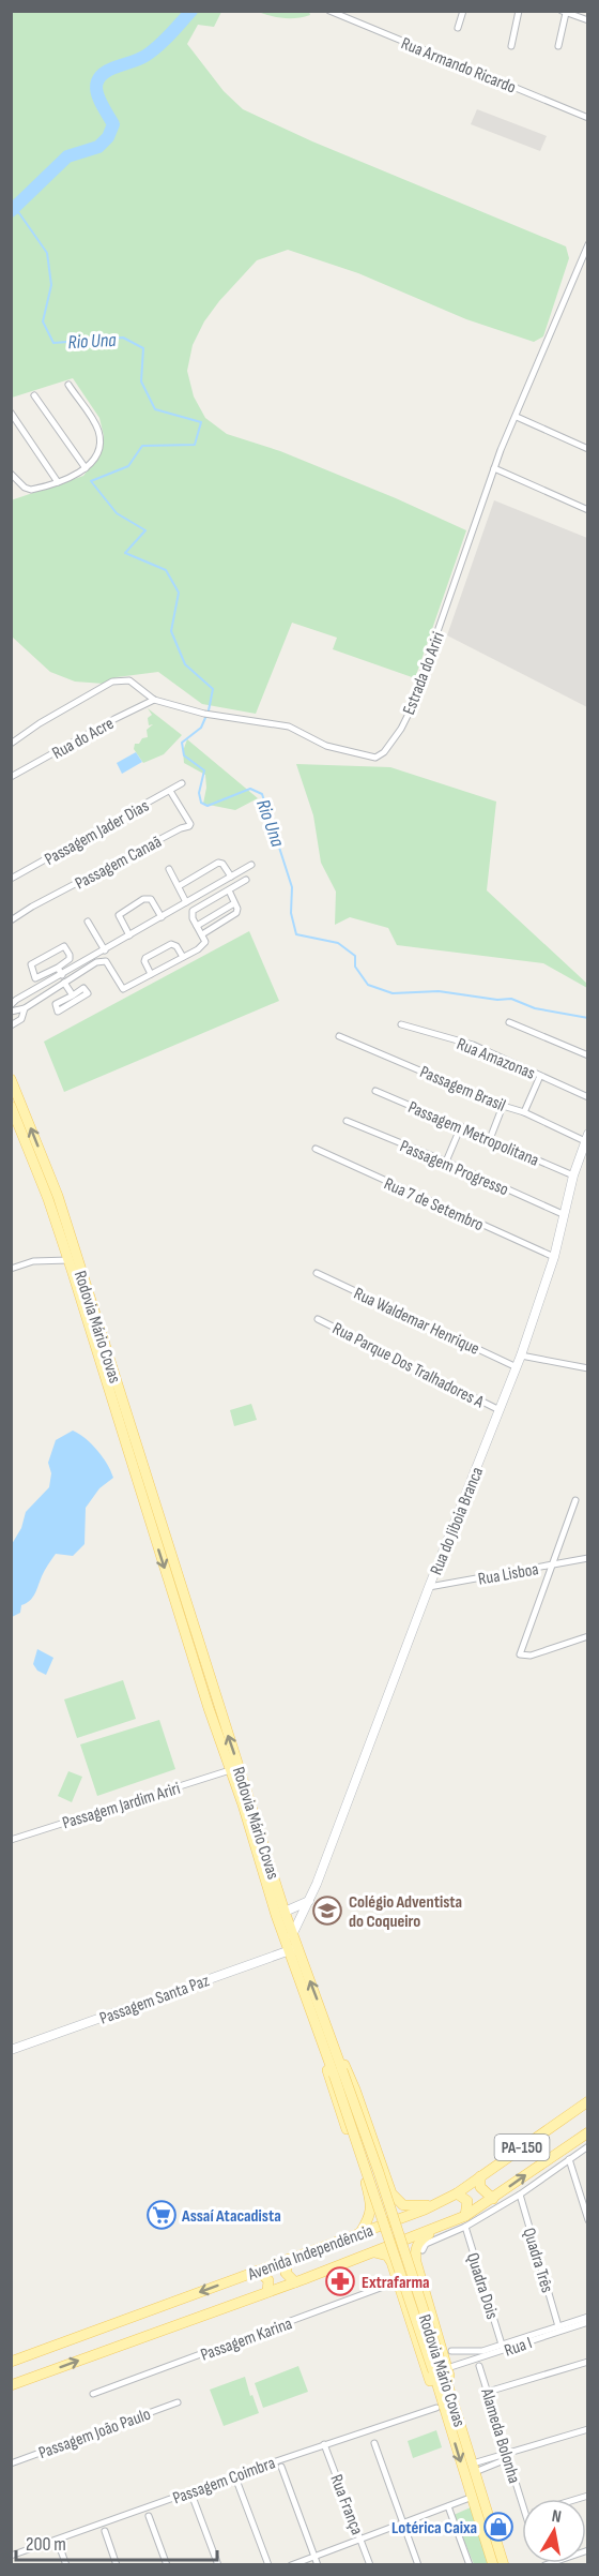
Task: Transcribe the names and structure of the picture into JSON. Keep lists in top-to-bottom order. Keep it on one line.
{"streets":{"main road":["Rodovia Mário Covas","Rua do Jiboia Branca","Passagem Santa Paz","PA-150","Avenida Independência"],"street":["Rua Armando Ricardo","Estrada do Ariri","Rua do Acre","Passagem Jader Dias","Passagem Canaã","Rua Amazonas","Passagem Brasil","Passagem Metropolitana","Passagem Progresso","Rua 7 de Setembro","Rua Waldemar Henrique","Rua Parque Dos Tralhadores A","Rua Lisboa","Passagem Jardim Ariri","Quadra Três","Quadra Dois","Passagem Karina","Rua I","Passagem João Paulo","Alameda Bolonha","Passagem Coimbra","Rua França"]},"crossings":[["Estrada do Ariri","Rua do Acre"],["Passagem Jader Dias","Passagem Canaã"],["Passagem Brasil","Rua do Jiboia Branca"],["Passagem Metropolitana","Rua do Jiboia Branca"],["Passagem Progresso","Rua do Jiboia Branca"],["Rua 7 de Setembro","Rua do Jiboia Branca"],["Rua Waldemar Henrique","Rua do Jiboia Branca"],["Rodovia Mário Covas","Rua do Jiboia Branca"],["Rodovia Mário Covas","Passagem Jardim Ariri"],["Rodovia Mário Covas","Passagem Santa Paz"],["Rodovia Mário Covas","Rua I"],["Rodovia Mário Covas","Passagem Coimbra"],["Rua Parque Dos Tralhadores A","Rua do Jiboia Branca"],["Rua do Jiboia Branca","Rua Lisboa"],["Passagem Coimbra","Rua França"]],"water":["Rio Una"],"places":{"school or university":["Colégio Adventista do Coqueiro"],"supermarket":["Assaí Atacadista"],"pharmacy":["Extrafarma"],"shop":["Lotérica Caixa"]},"scale_bar":"200 m","north":"top"}
